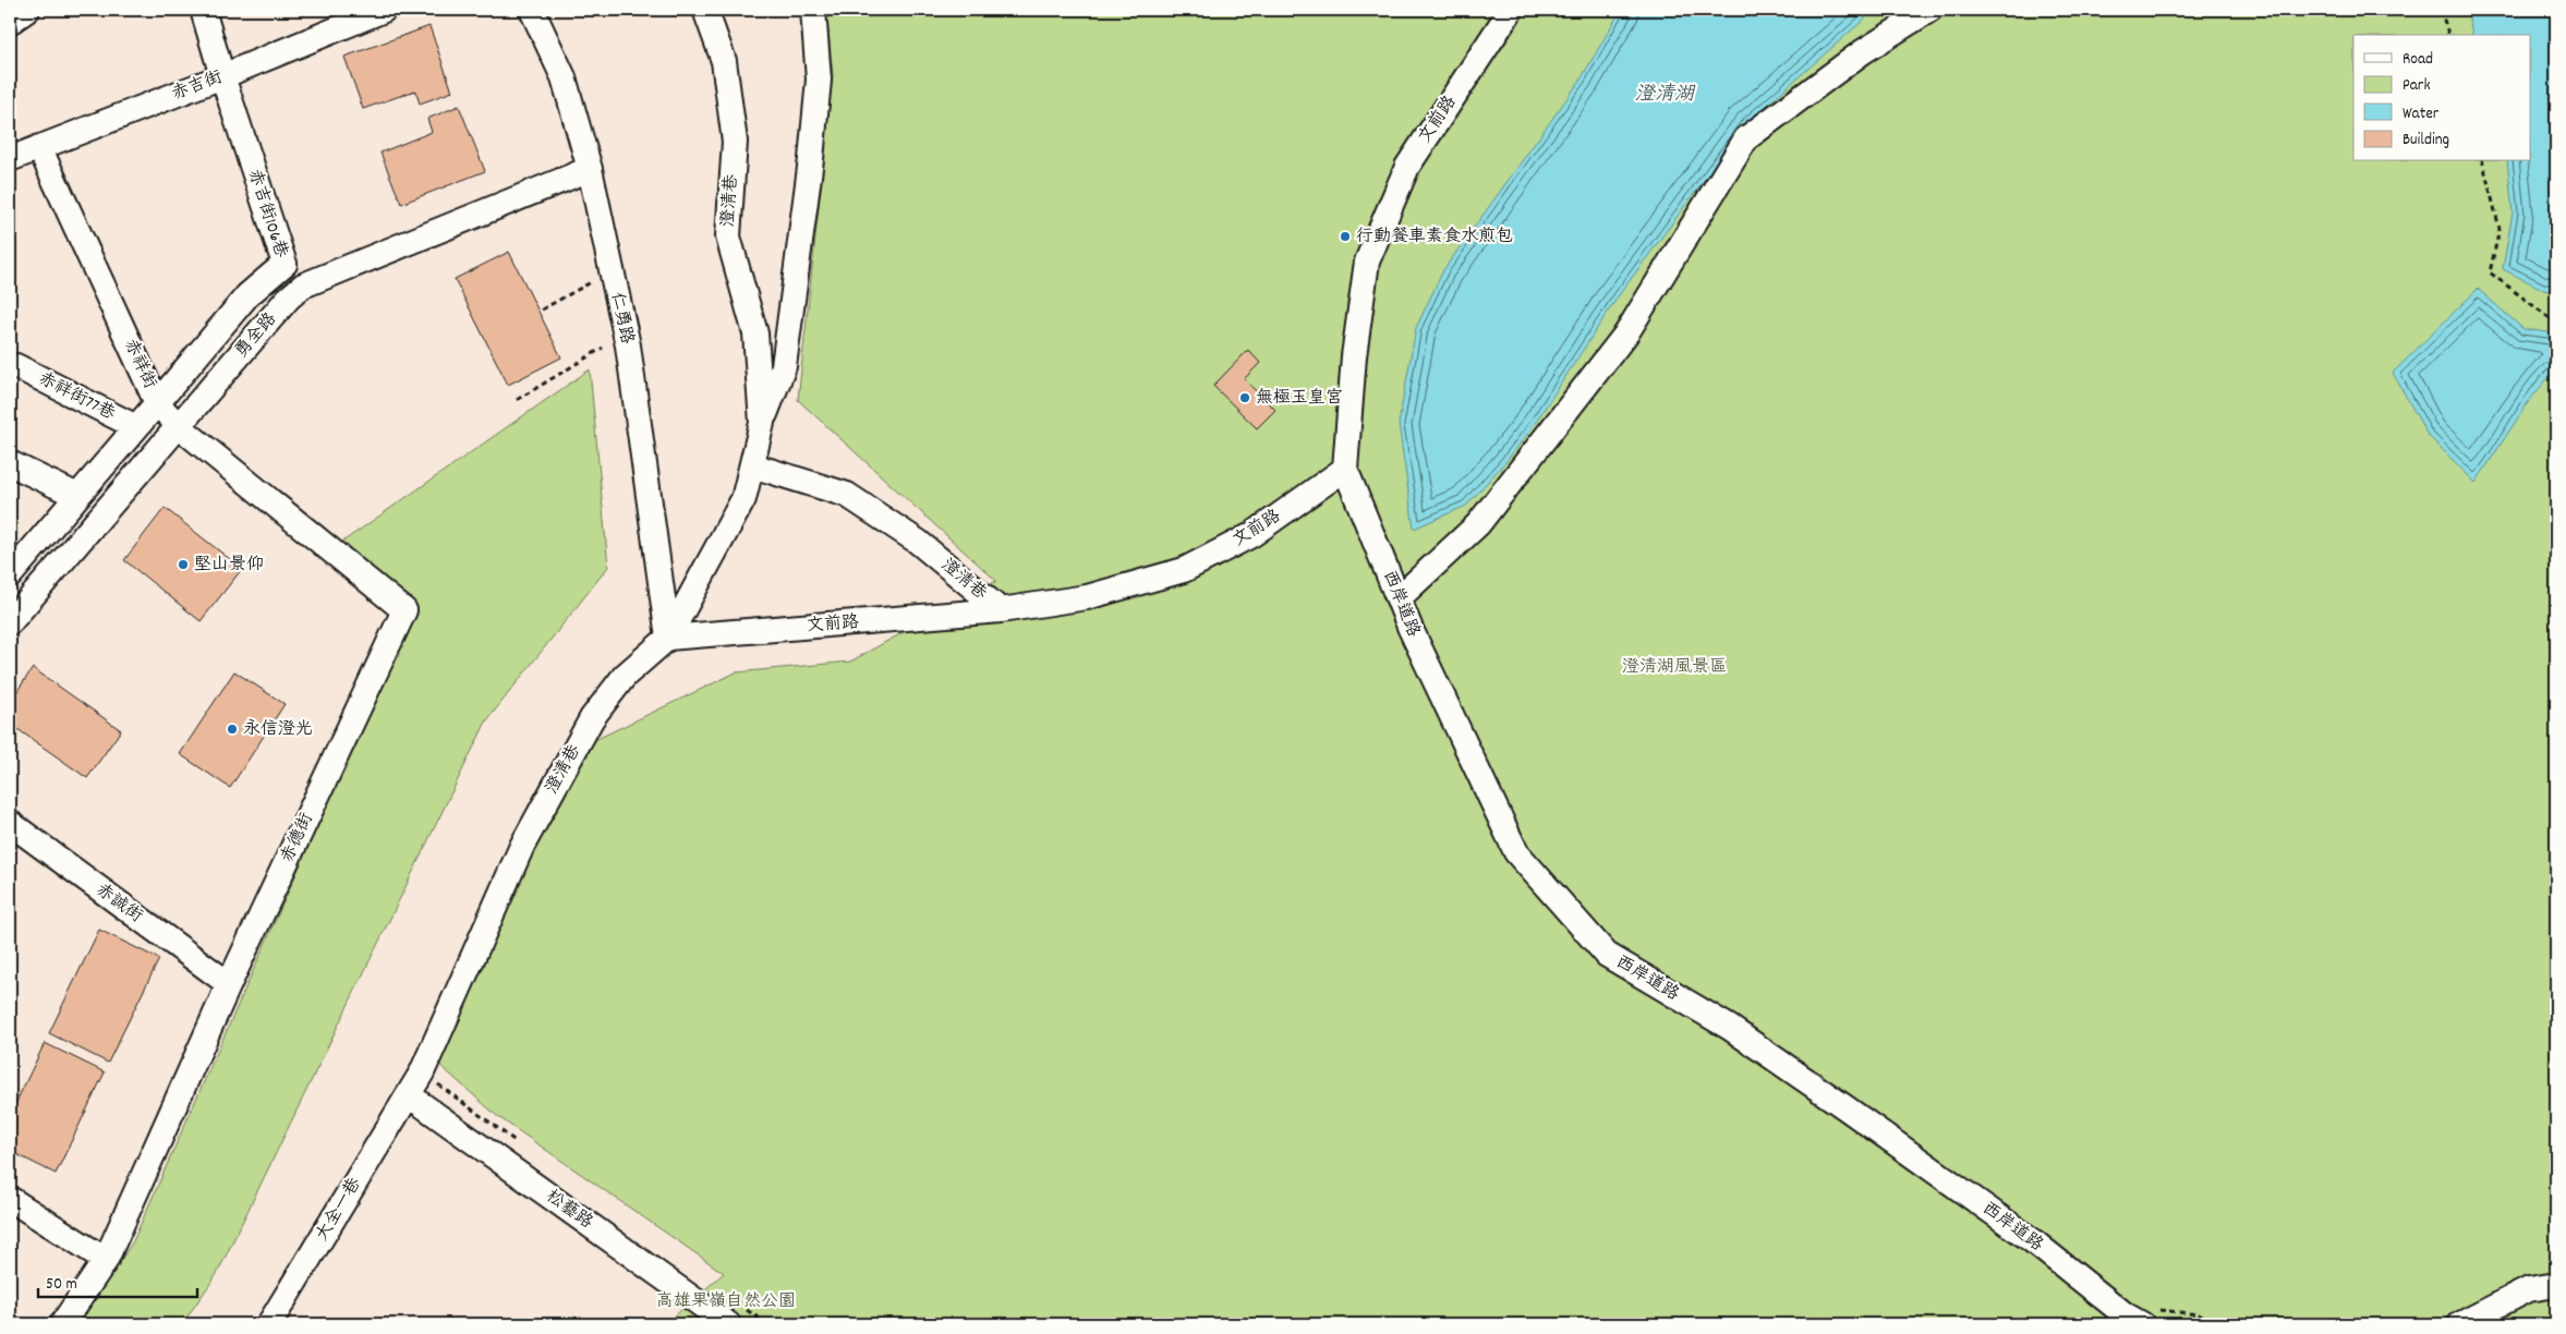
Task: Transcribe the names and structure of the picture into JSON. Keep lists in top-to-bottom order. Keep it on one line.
{"streets":{"street":["赤吉街","文前路","澄清巷","赤吉街106巷","仁勇路","勇全路","赤祥街","赤祥街77巷","西岸道路","赤德街","赤誠街","大全一巷","松藝路"]},"crossings":[["赤吉街","赤吉街106巷"],["赤吉街","赤祥街"],["文前路","澄清巷"],["文前路","仁勇路"],["文前路","西岸道路"],["澄清巷","仁勇路"],["澄清巷","大全一巷"],["澄清巷","松藝路"],["赤吉街106巷","赤祥街"],["仁勇路","勇全路"],["勇全路","赤德街"],["赤祥街","赤祥街77巷"],["赤德街","赤誠街"],["大全一巷","松藝路"]],"water":["澄清湖"],"parks":["澄清湖風景區","高雄果嶺自然公園"],"places":["行動餐車素食水煎包","無極玉皇宮","堅山景仰","永信澄光"],"legend":["Road","Park","Water","Building"],"scale_bar":"50 m"}
